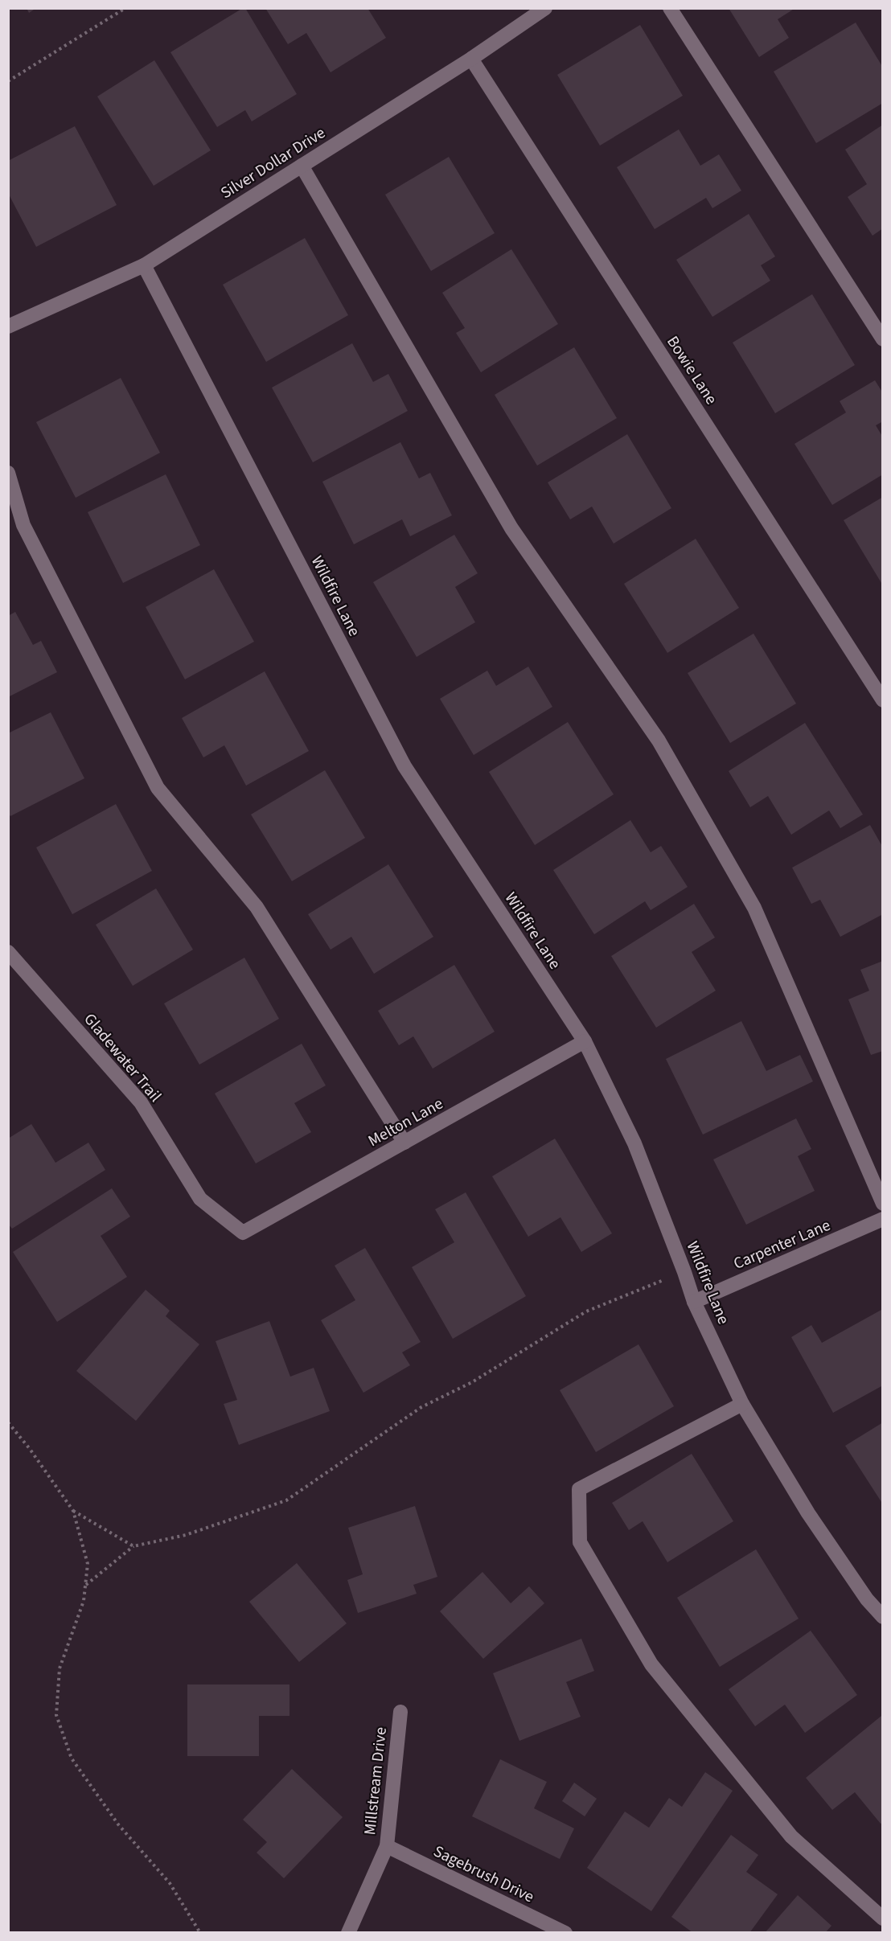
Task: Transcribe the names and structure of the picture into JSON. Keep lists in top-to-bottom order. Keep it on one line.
{"streets":{"street":["Silver Dollar Drive","Bowie Lane","Wildfire Lane","Gladewater Trail","Melton Lane","Carpenter Lane","Millstream Drive","Sagebrush Drive"]},"crossings":[["Silver Dollar Drive","Bowie Lane"],["Silver Dollar Drive","Wildfire Lane"],["Wildfire Lane","Melton Lane"],["Wildfire Lane","Carpenter Lane"],["Gladewater Trail","Melton Lane"],["Millstream Drive","Sagebrush Drive"]]}
